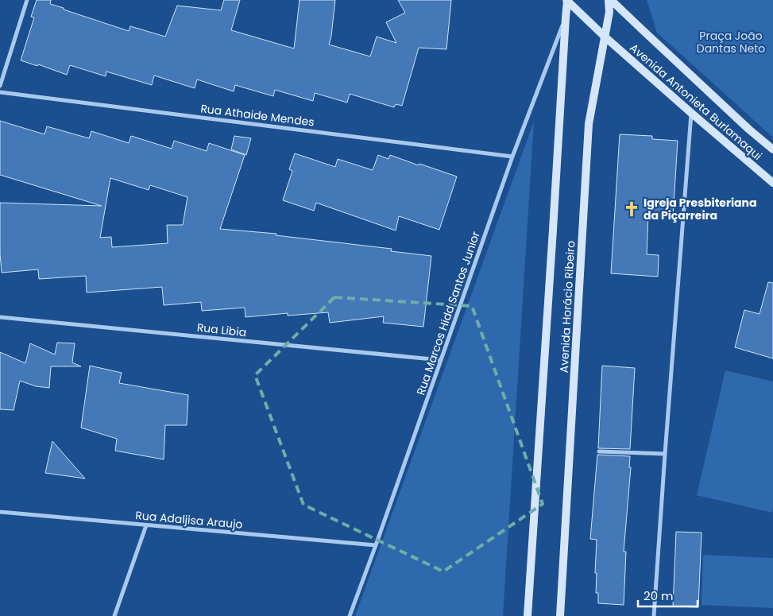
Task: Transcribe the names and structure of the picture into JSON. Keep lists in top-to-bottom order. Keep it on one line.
{"streets":{"street":["Avenida Antonieta Burlamaqui","Rua Athaide Mendes","Avenida Horácio Ribeiro","Rua Marcos Hidd Santos Junior","Rua Libia","Rua Adaljisa Araujo"]},"crossings":[["Avenida Antonieta Burlamaqui","Avenida Horácio Ribeiro"],["Rua Athaide Mendes","Rua Marcos Hidd Santos Junior"],["Avenida Horácio Ribeiro","Rua Marcos Hidd Santos Junior"],["Rua Marcos Hidd Santos Junior","Rua Libia"],["Rua Marcos Hidd Santos Junior","Rua Adaljisa Araujo"]],"parks":["Praça João Dantas Neto"],"places":{"church":["Igreja Presbiteriana da Piçarreira"]},"scale_bar":"20 m"}
